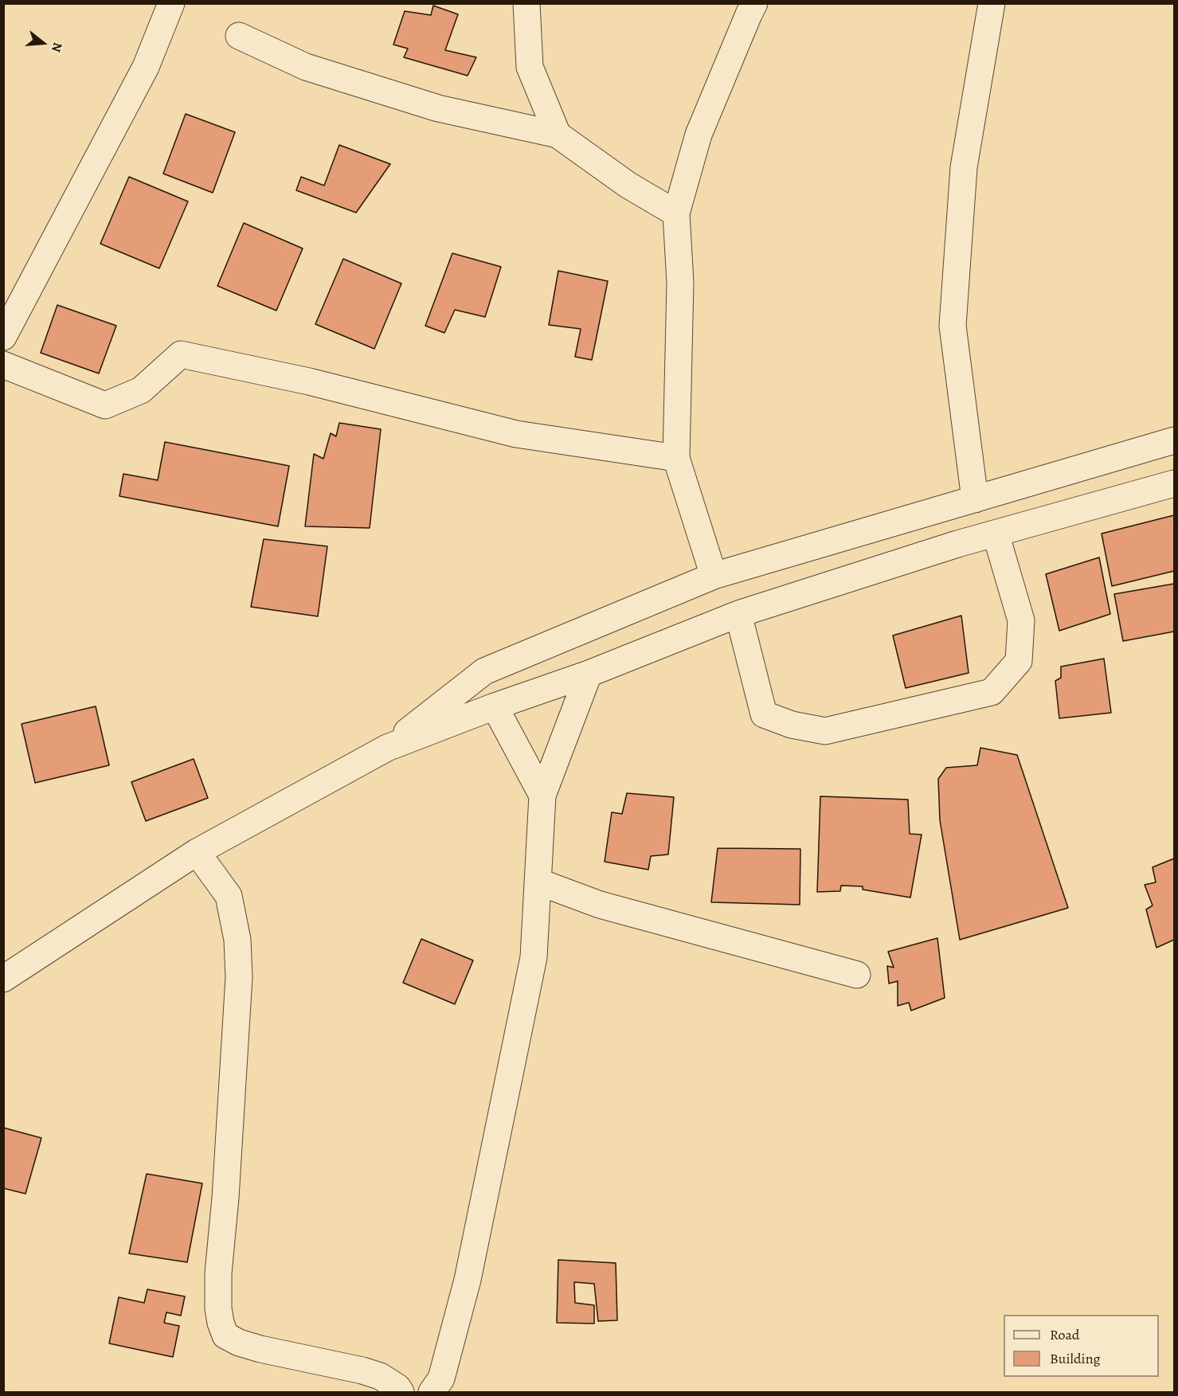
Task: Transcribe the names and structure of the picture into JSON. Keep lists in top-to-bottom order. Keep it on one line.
{"legend":["Road","Building"],"north":"right"}
